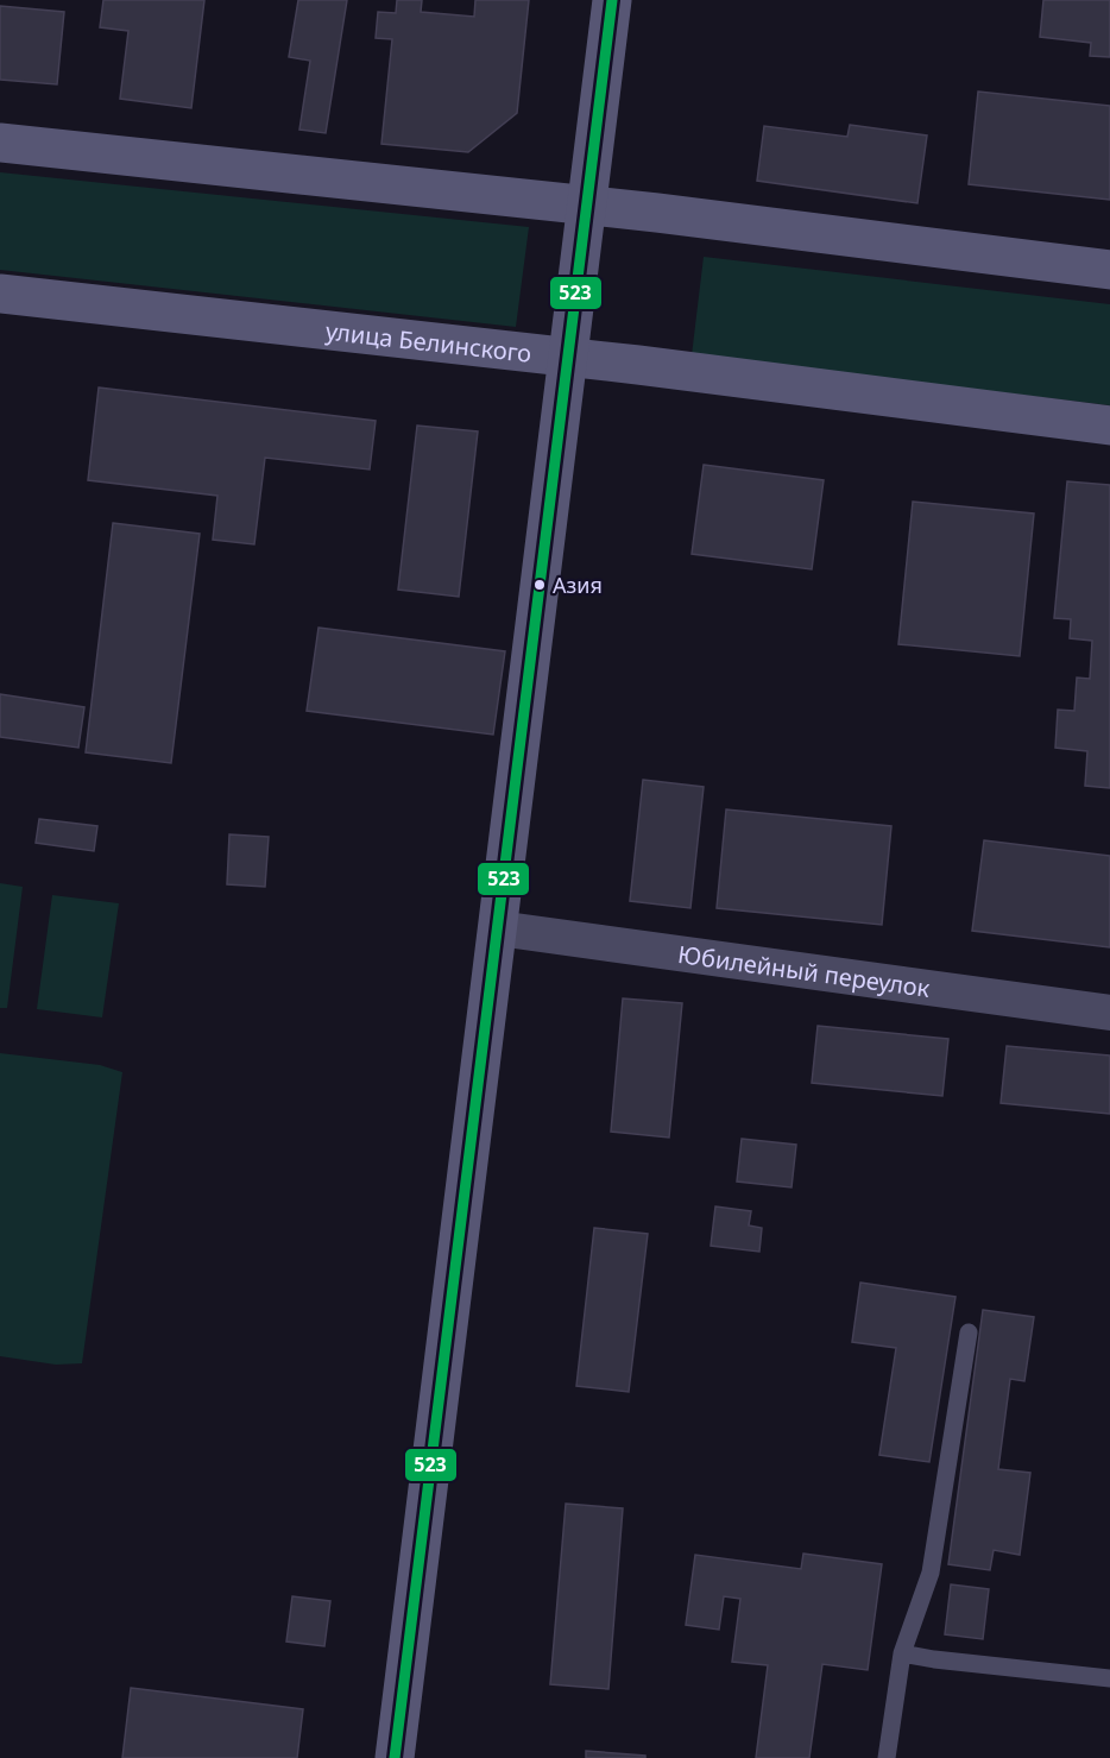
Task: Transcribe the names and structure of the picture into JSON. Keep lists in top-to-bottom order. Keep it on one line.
{"streets":{"street":["улица Белинского","Юбилейный переулок"]},"places":["Азия"],"lines":["transit line 523"]}
